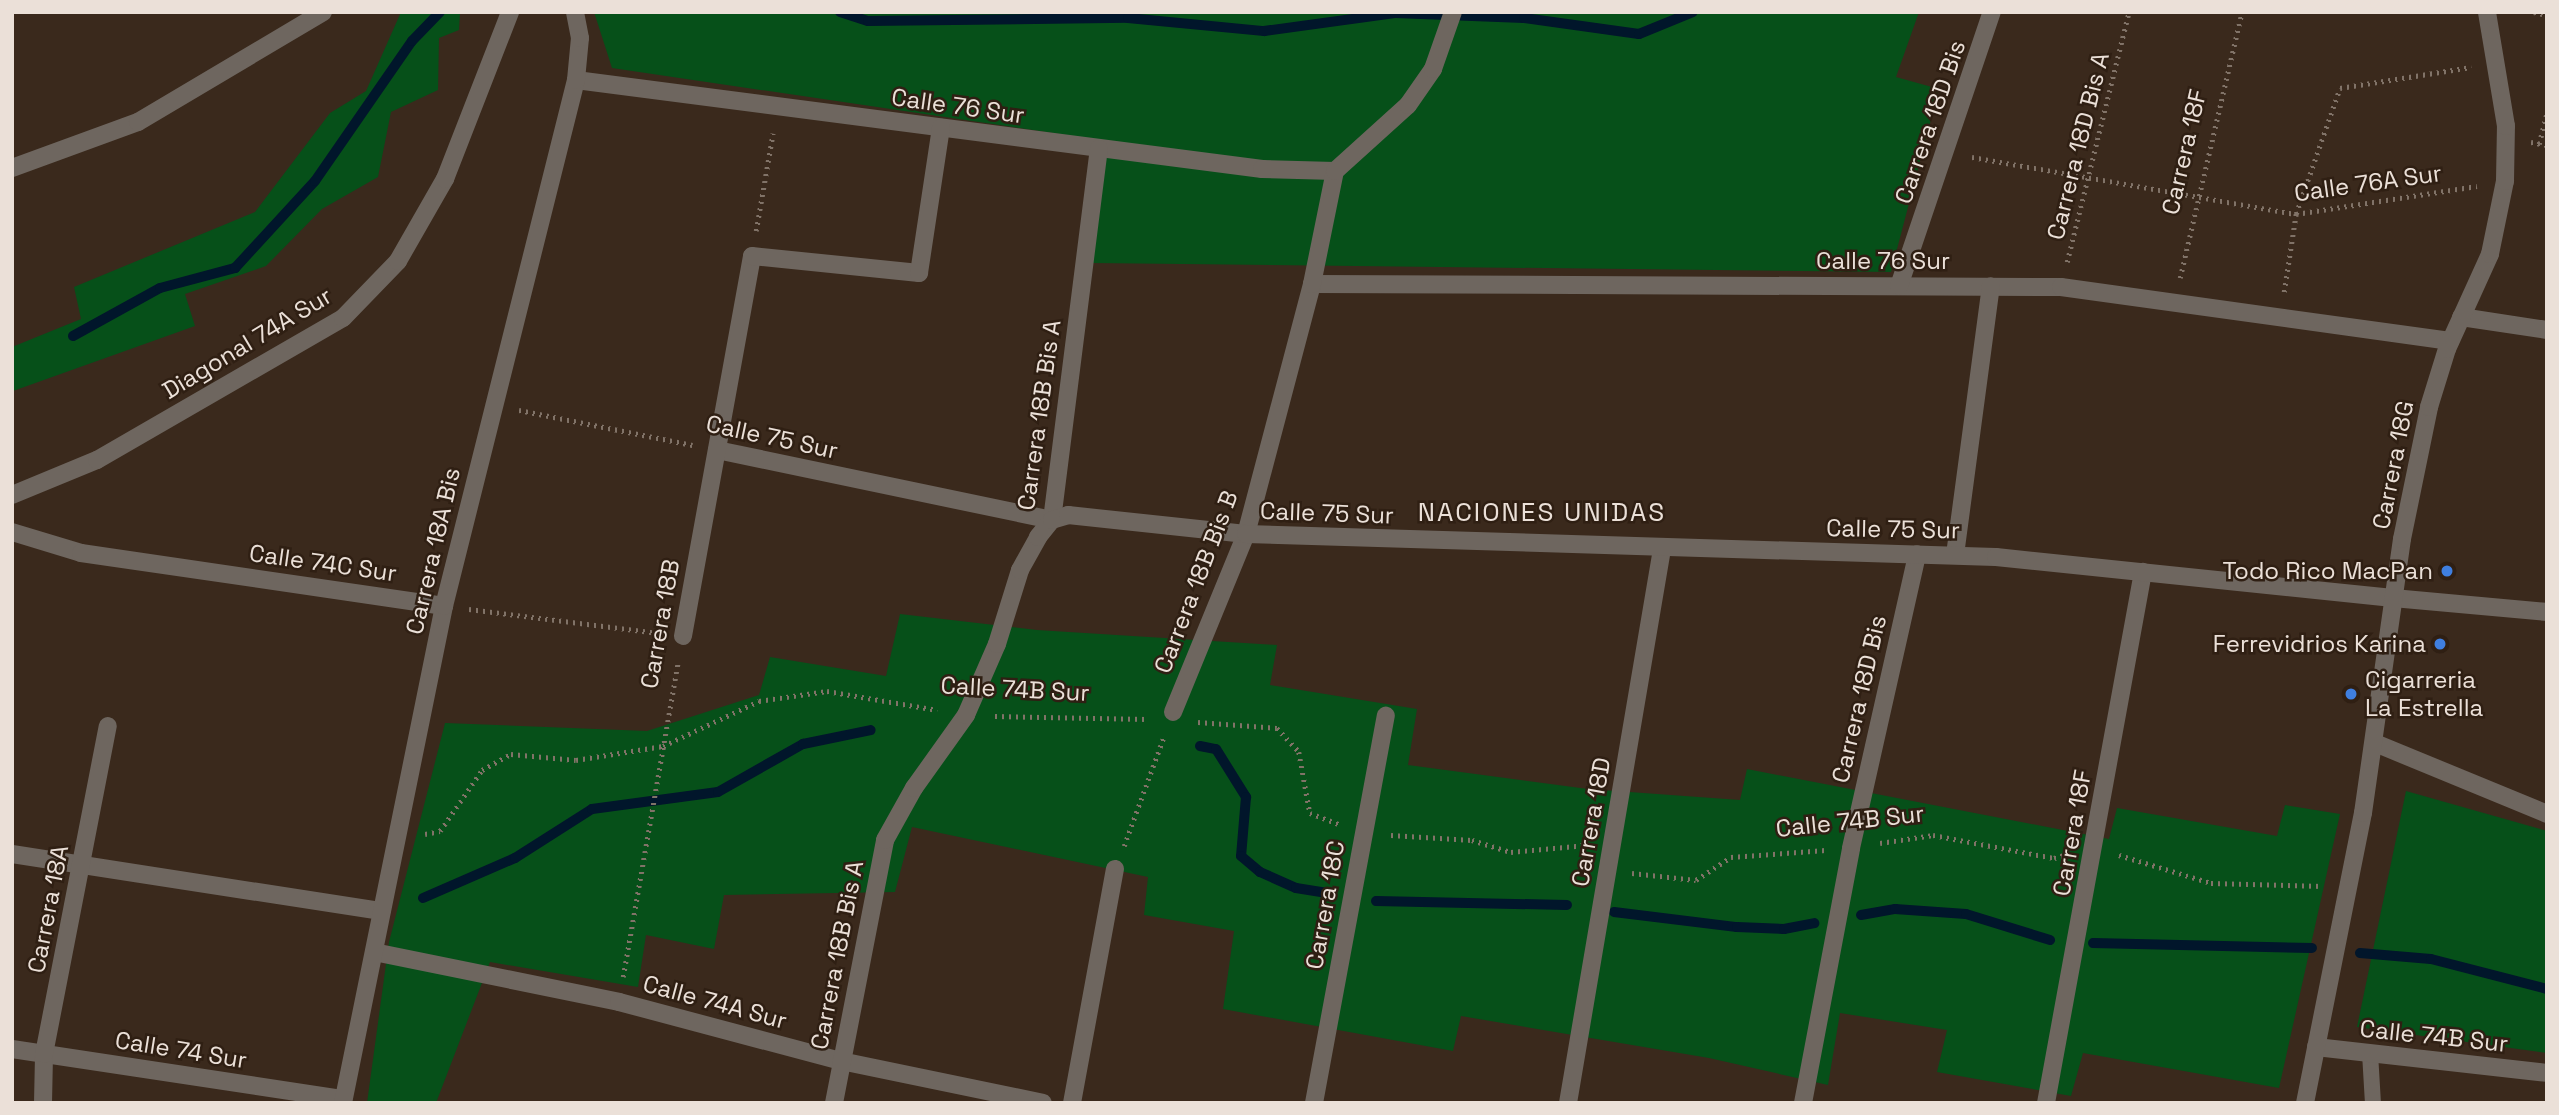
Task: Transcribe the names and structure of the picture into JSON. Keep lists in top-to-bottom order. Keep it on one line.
{"streets":{"street":["Calle 76 Sur","Carrera 18D Bis","Carrera 18F","Diagonal 74A Sur","Carrera 18B Bis A","Calle 75 Sur","Carrera 18G","Carrera 18A Bis","Calle 74C Sur","Carrera 18B Bis B","Carrera 18B","Calle 74B Sur","Carrera 18D","Carrera 18C","Carrera 18A","Calle 74A Sur","Calle 74 Sur"],"path":["Carrera 18D Bis A","Calle 76A Sur"]},"crossings":[["Calle 76 Sur","Carrera 18D Bis"],["Calle 76 Sur","Carrera 18D Bis A"],["Calle 76 Sur","Carrera 18F"],["Calle 76 Sur","Carrera 18B Bis A"],["Calle 76 Sur","Carrera 18G"],["Calle 76 Sur","Carrera 18A Bis"],["Calle 76 Sur","Carrera 18B Bis B"],["Carrera 18D Bis","Calle 76A Sur"],["Carrera 18D Bis","Calle 75 Sur"],["Carrera 18D Bis","Calle 74B Sur"],["Carrera 18D Bis A","Calle 76A Sur"],["Carrera 18F","Calle 76A Sur"],["Carrera 18F","Calle 75 Sur"],["Carrera 18F","Calle 74B Sur"],["Calle 76A Sur","Carrera 18G"],["Carrera 18B Bis A","Calle 75 Sur"],["Carrera 18B Bis A","Calle 74B Sur"],["Carrera 18B Bis A","Calle 74A Sur"],["Calle 75 Sur","Carrera 18G"],["Calle 75 Sur","Carrera 18A Bis"],["Calle 75 Sur","Carrera 18B Bis B"],["Calle 75 Sur","Carrera 18B"],["Calle 75 Sur","Carrera 18D"],["Carrera 18G","Calle 74B Sur"],["Carrera 18A Bis","Calle 74C Sur"],["Carrera 18A Bis","Calle 74B Sur"],["Carrera 18A Bis","Calle 74A Sur"],["Carrera 18A Bis","Calle 74 Sur"],["Carrera 18B Bis B","Calle 74B Sur"],["Carrera 18B","Calle 74B Sur"],["Carrera 18B","Calle 74A Sur"],["Calle 74B Sur","Carrera 18D"],["Calle 74B Sur","Carrera 18C"],["Carrera 18A","Calle 74 Sur"]],"districts":["NACIONES UNIDAS"],"places":["Todo Rico MacPan","Ferrevidrios Karina","Cigarreria La Estrella"]}
